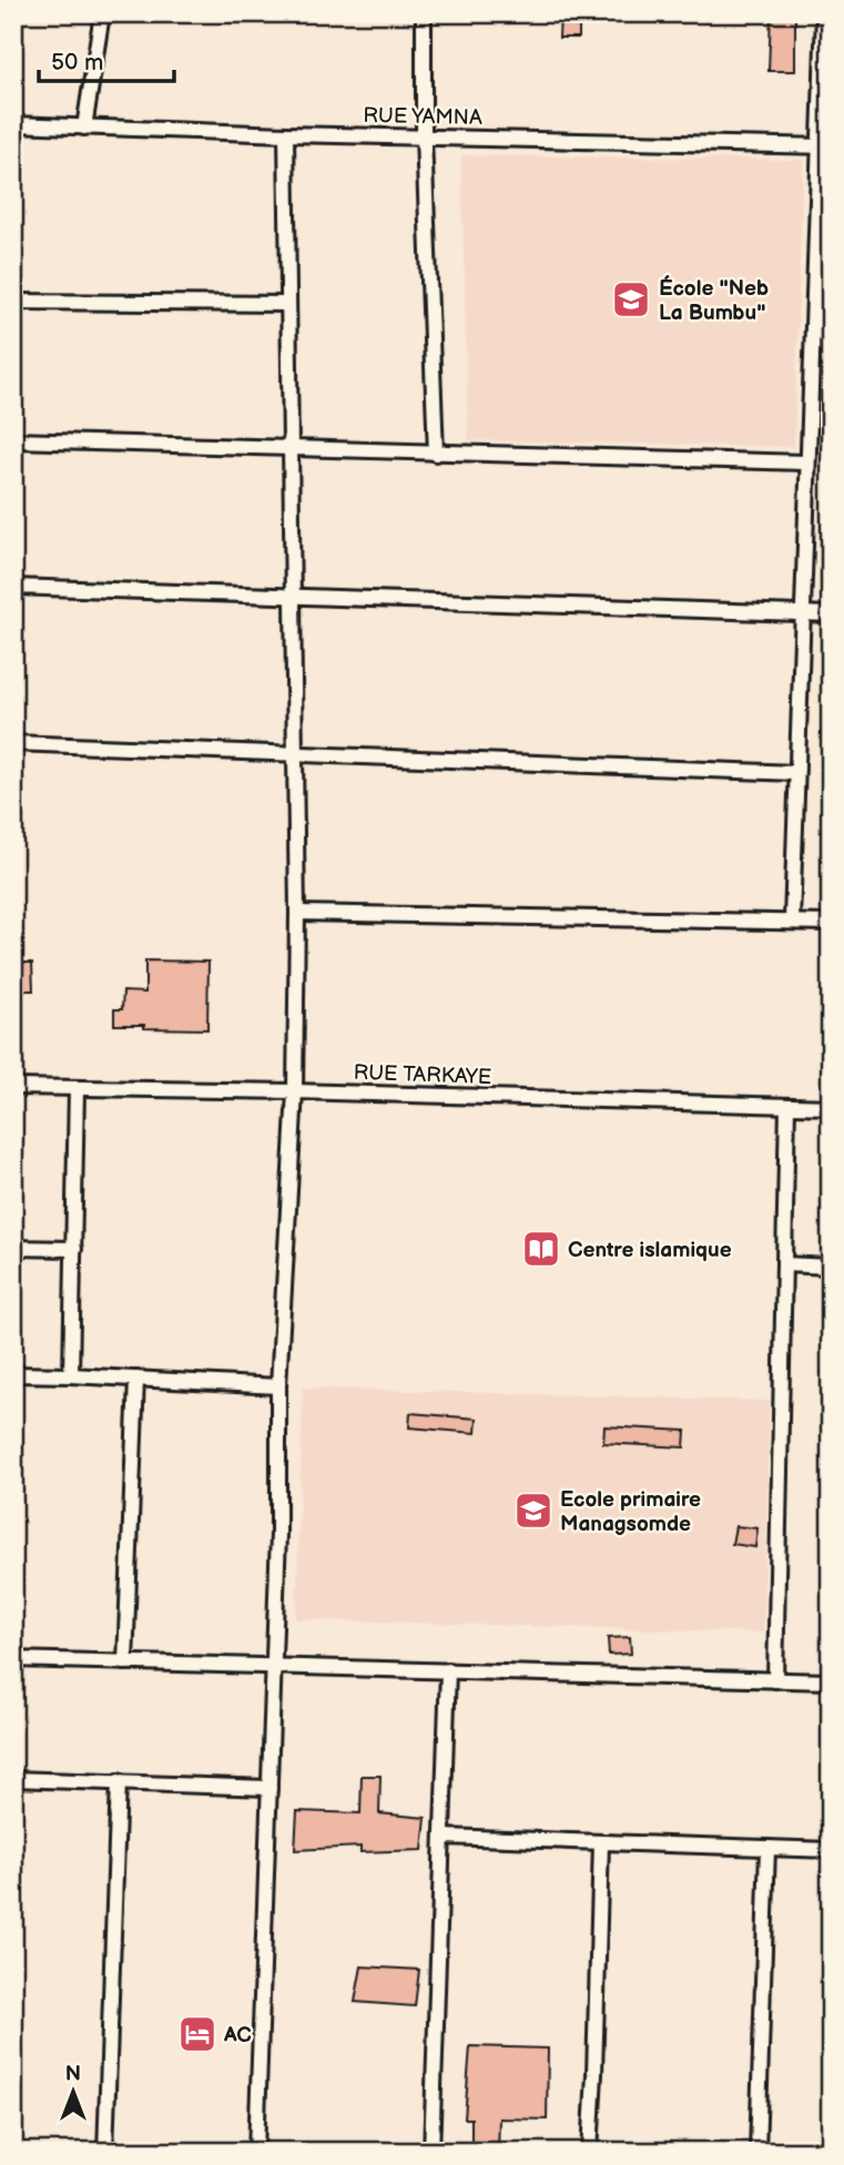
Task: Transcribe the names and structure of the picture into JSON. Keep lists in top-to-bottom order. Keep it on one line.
{"streets":{"street":["RUE YAMNA","RUE TARKAYE"]},"places":{"school or university":["École \"Neb La Bumbu\"","Ecole primaire Managsomde"],"library":["Centre islamique"],"hotel":["AC"]},"scale_bar":"50 m","north":"top"}
